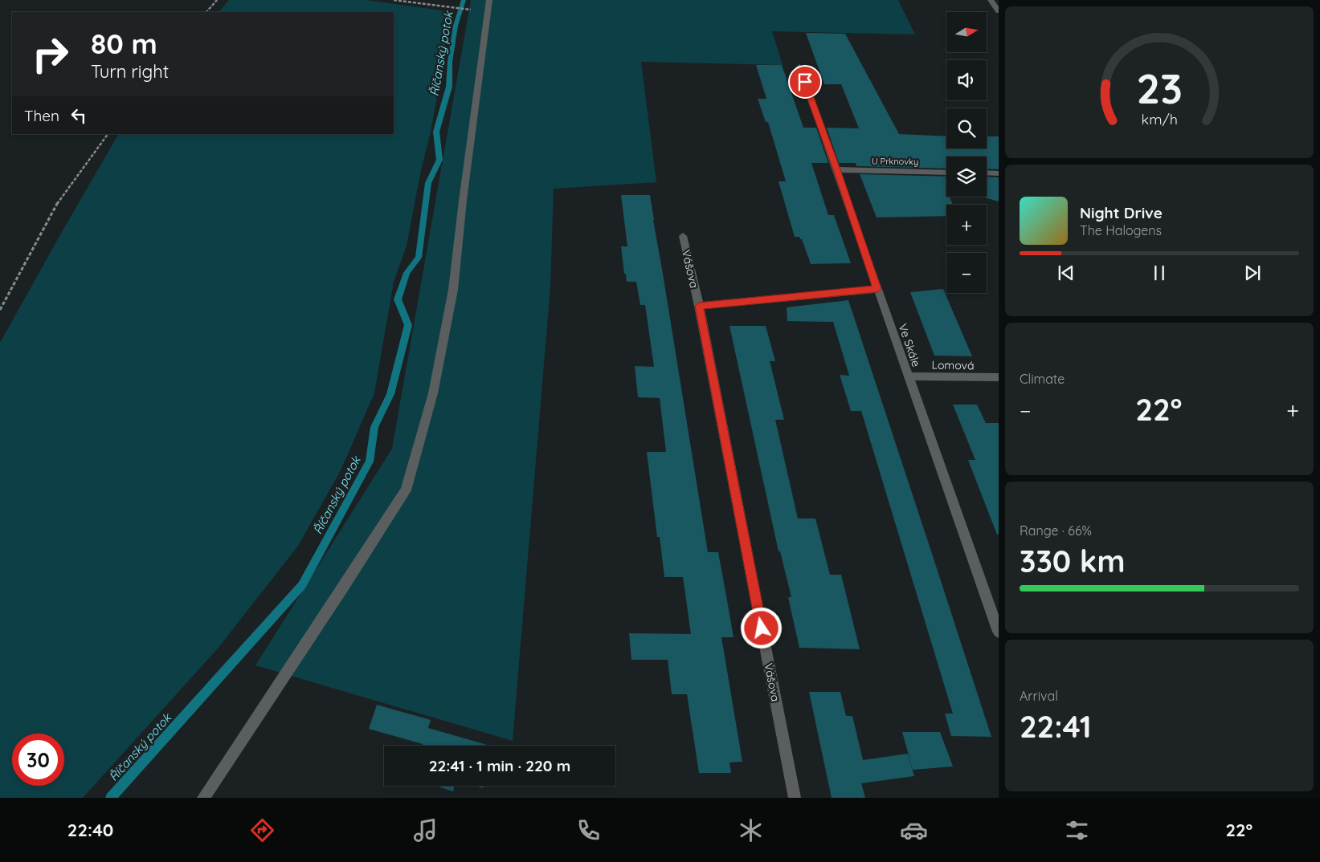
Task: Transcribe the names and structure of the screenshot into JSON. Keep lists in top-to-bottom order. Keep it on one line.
{"streets":{"street":["U Prknovky","Vášova","Ve Skále","Lomová"]},"crossings":[["U Prknovky","Ve Skále"],["Ve Skále","Lomová"]],"water":["Říčanský potok"],"north":"right","page":{"map_buttons":["+","−"],"turn":["80 m","Turn right"],"then":"Then","song":["Night Drive","The Halogens"],"tile":["Climate",["Range · 66%","330 km"],["Arrival","22:41"]],"heat":["−","22°","+"],"limit":"30","trip":"22:41 · 1 min · 220 m","tabs":["22:40","22°"],"gauge":["23","km/h"]}}
